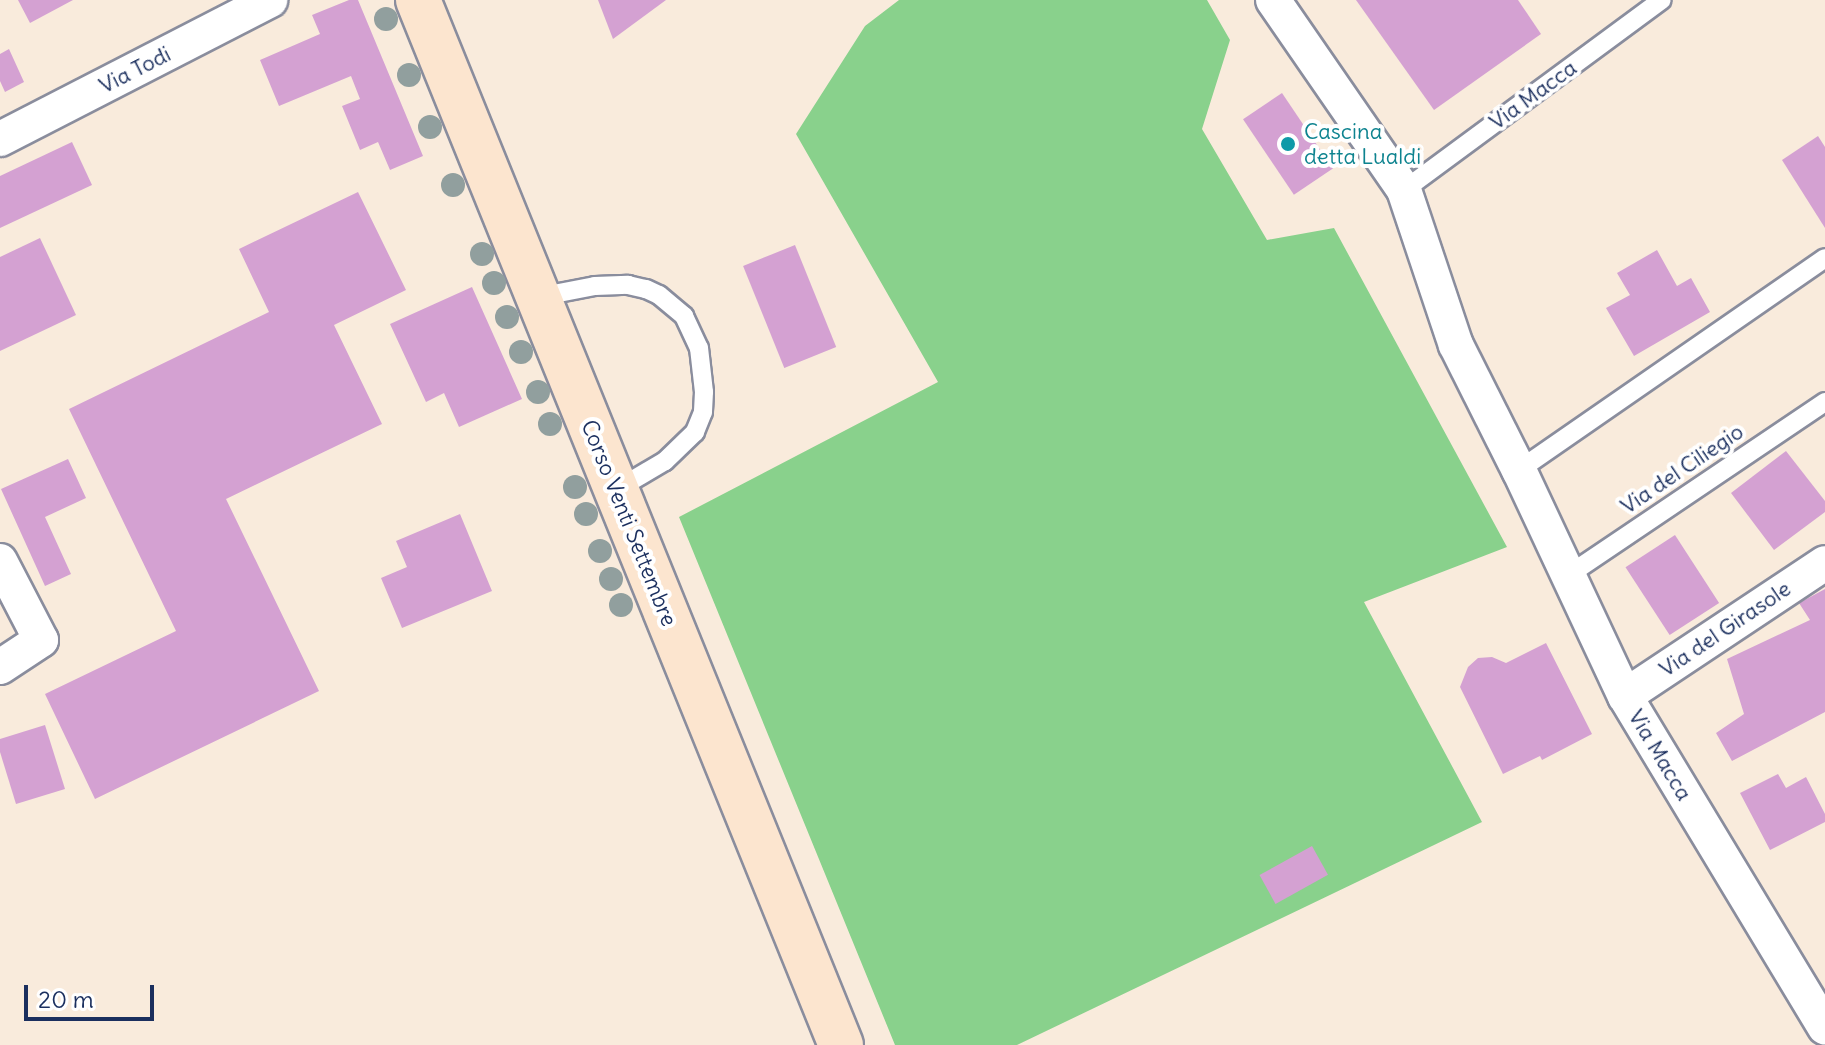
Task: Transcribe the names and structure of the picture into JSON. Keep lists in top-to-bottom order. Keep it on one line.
{"streets":{"street":["Via Todi","Via Macca","Corso Venti Settembre","Via del Girasole"],"lane":["Via del Ciliegio"]},"crossings":[["Via Macca","Via del Ciliegio"],["Via Macca","Via del Girasole"]],"places":["Cascina detta Lualdi"],"scale_bar":"20 m"}
